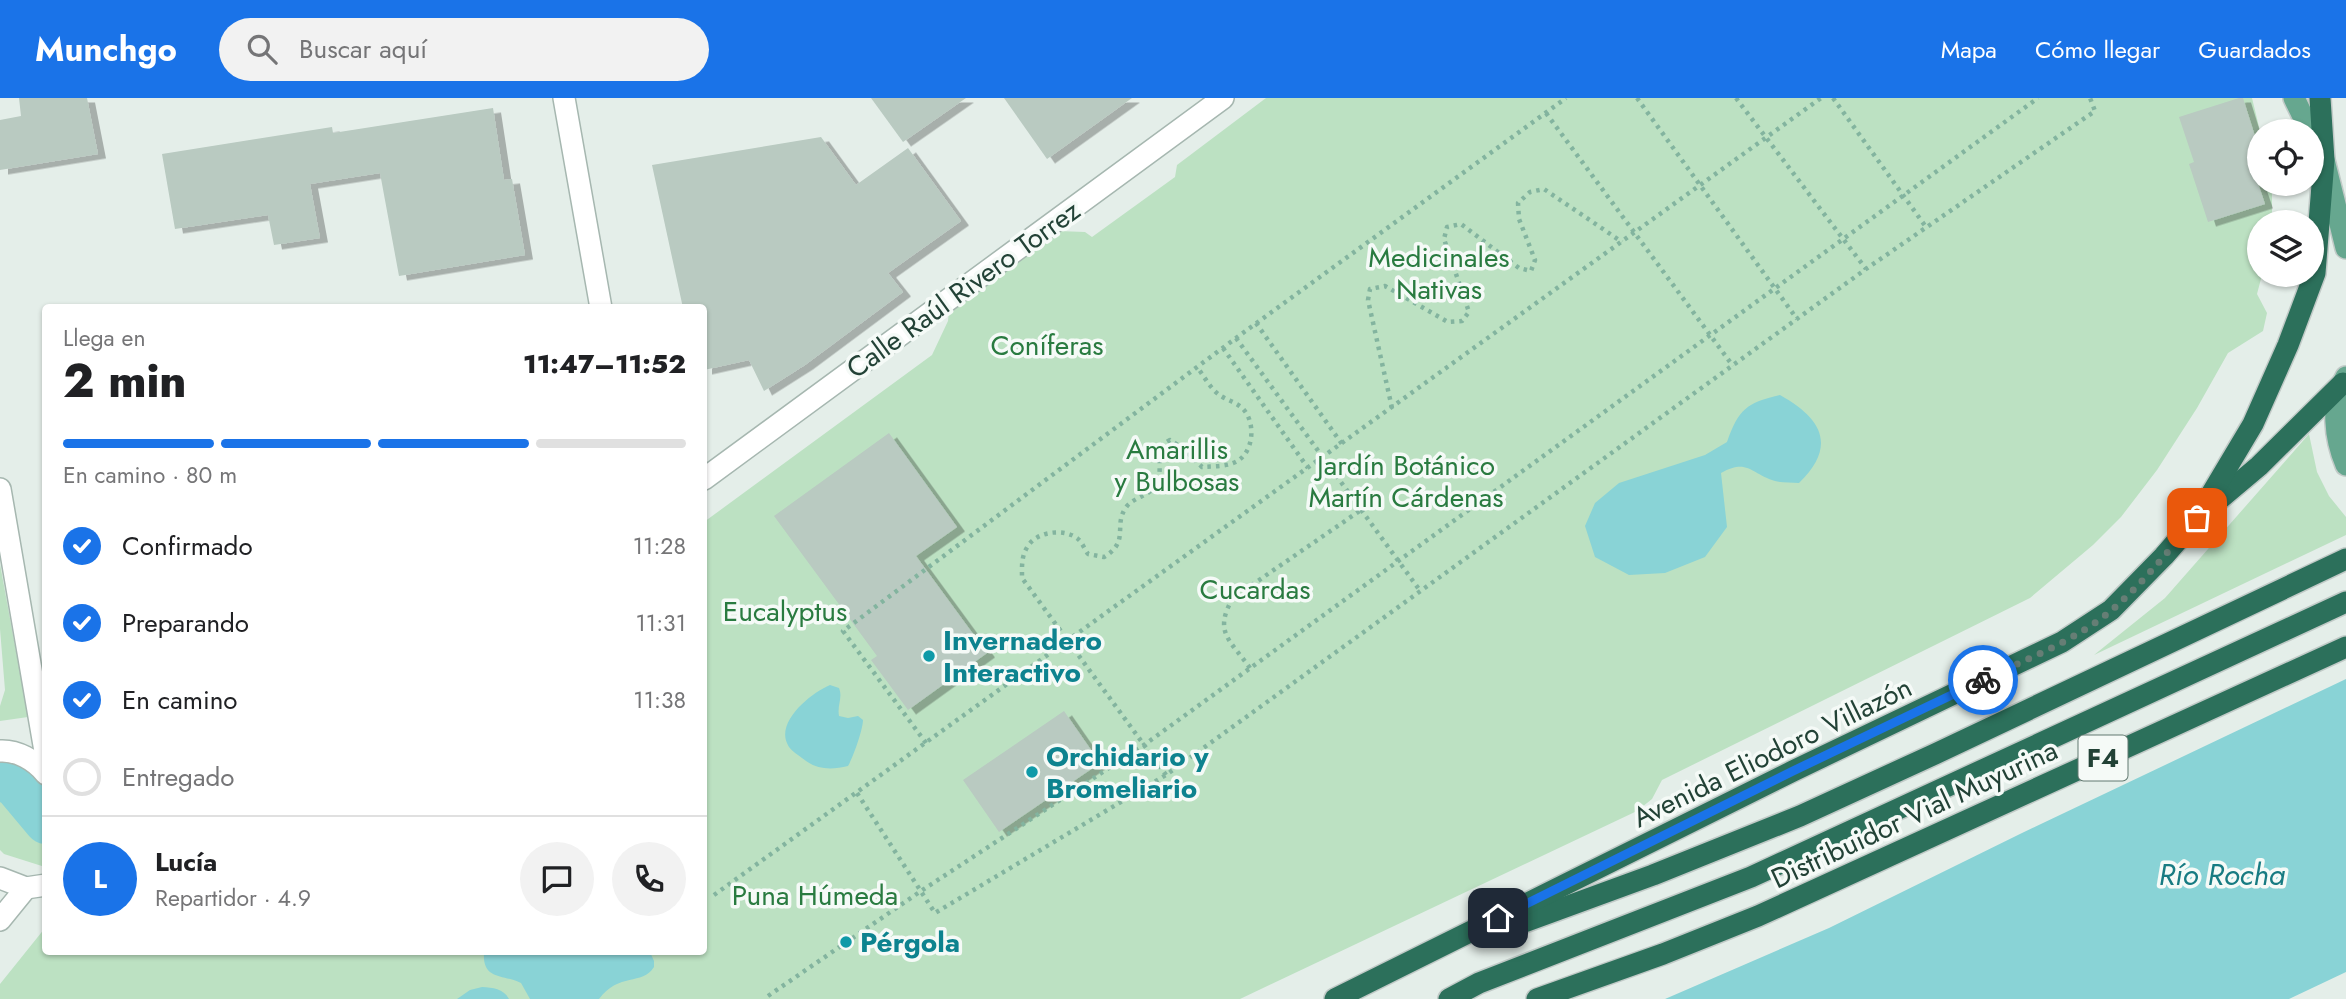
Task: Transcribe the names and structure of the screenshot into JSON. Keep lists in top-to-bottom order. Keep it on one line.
{"streets":{"highway":["Avenida Eliodoro Villazón","F4","Distribuidor Vial Muyurina"],"street":["Calle Raúl Rivero Torrez"]},"water":["Río Rocha"],"parks":["Medicinales Nativas","Coníferas","Amarillis y Bulbosas","Jardín Botánico Martín Cárdenas","Cucardas","Eucalyptus","Puna Húmeda"],"places":["Invernadero Interactivo","Orchidario y Bromeliario","Pérgola"],"page":{"header":"Munchgo","search":"Buscar aquí","nav":["Mapa","Cómo llegar","Guardados"],"heading":["2 min","Llega en","11:47–11:52"],"panel":["Lucía","Repartidor · 4.9"],"bar":"En camino · 80 m","list":[["Confirmado","11:28"],["Preparando","11:31"],["En camino","11:38"],"Entregado"],"round":"L"}}
